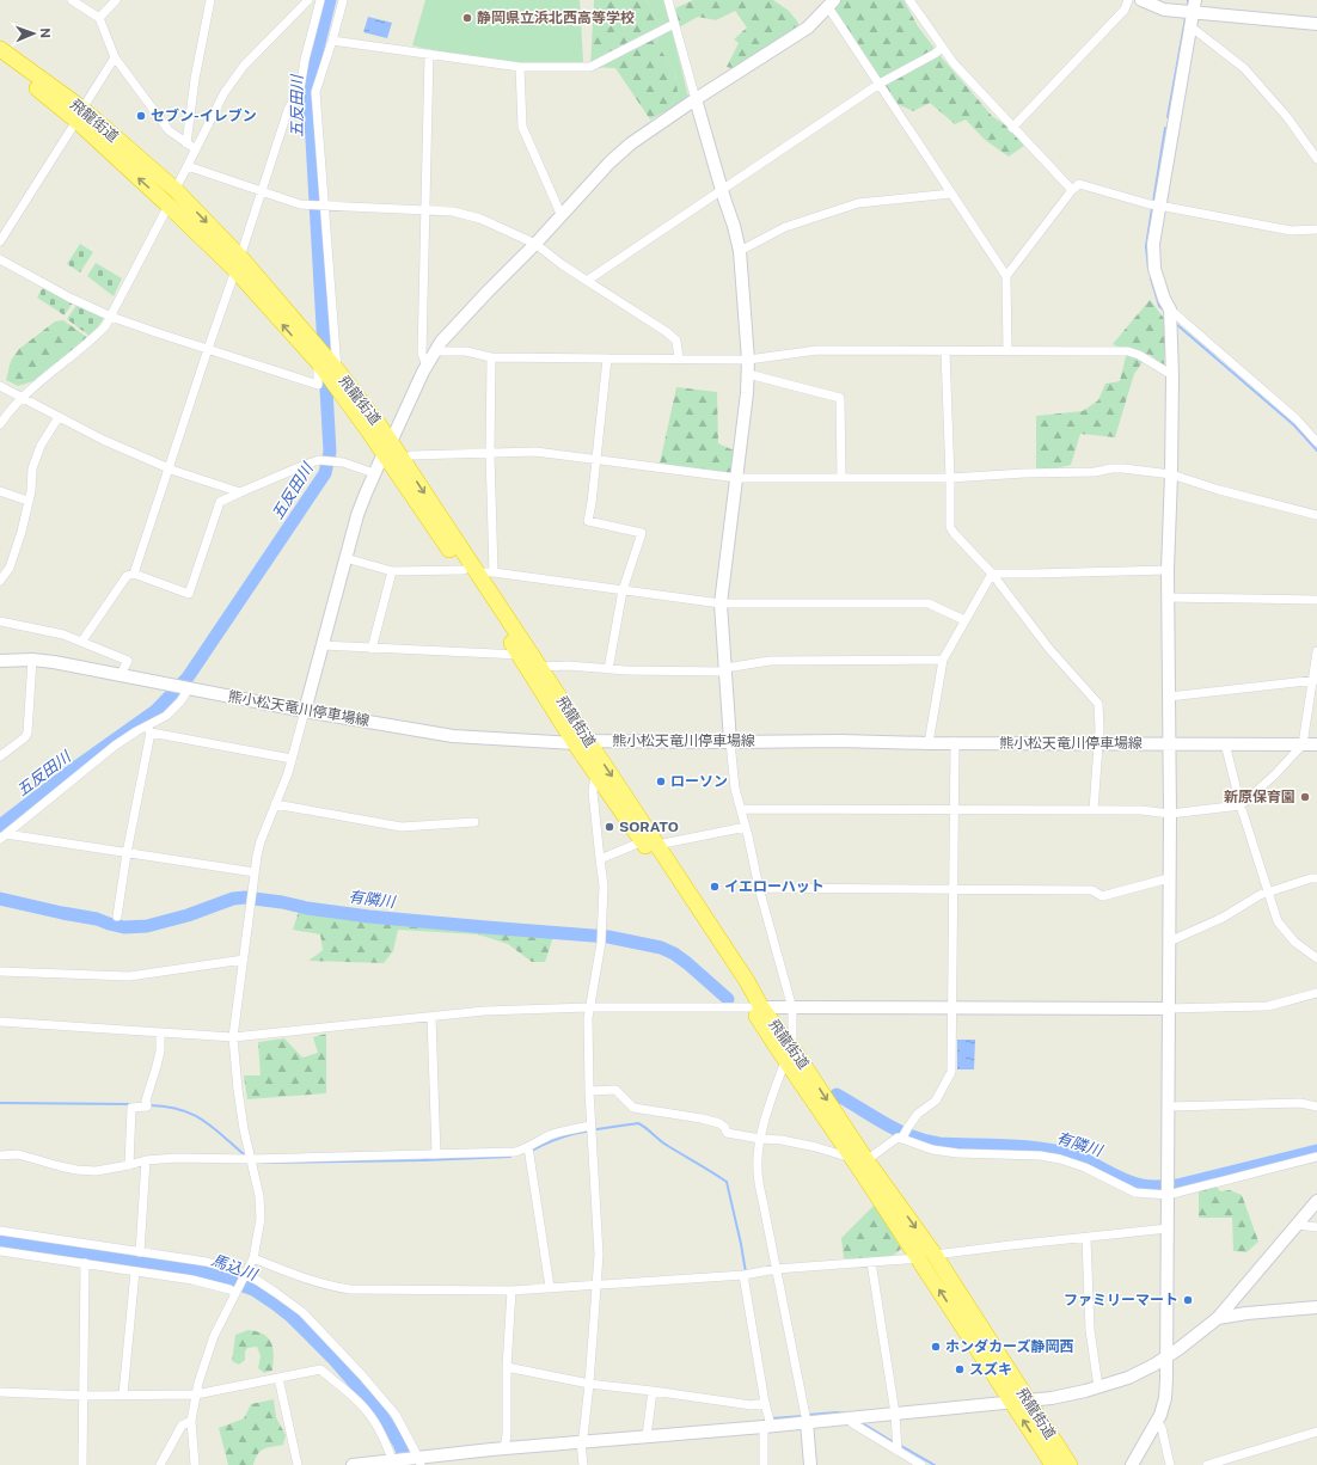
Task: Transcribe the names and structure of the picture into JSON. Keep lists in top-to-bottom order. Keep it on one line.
{"streets":{"highway":["飛龍街道"],"street":["熊小松天竜川停車場線"]},"crossings":[["飛龍街道","熊小松天竜川停車場線"]],"water":["五反田川","有隣川","馬込川"],"places":["静岡県立浜北西高等学校","セブン-イレブン","ローソン","新原保育園","SORATO","イエローハット","ファミリーマート","ホンダカーズ静岡西","スズキ"],"north":"right"}
